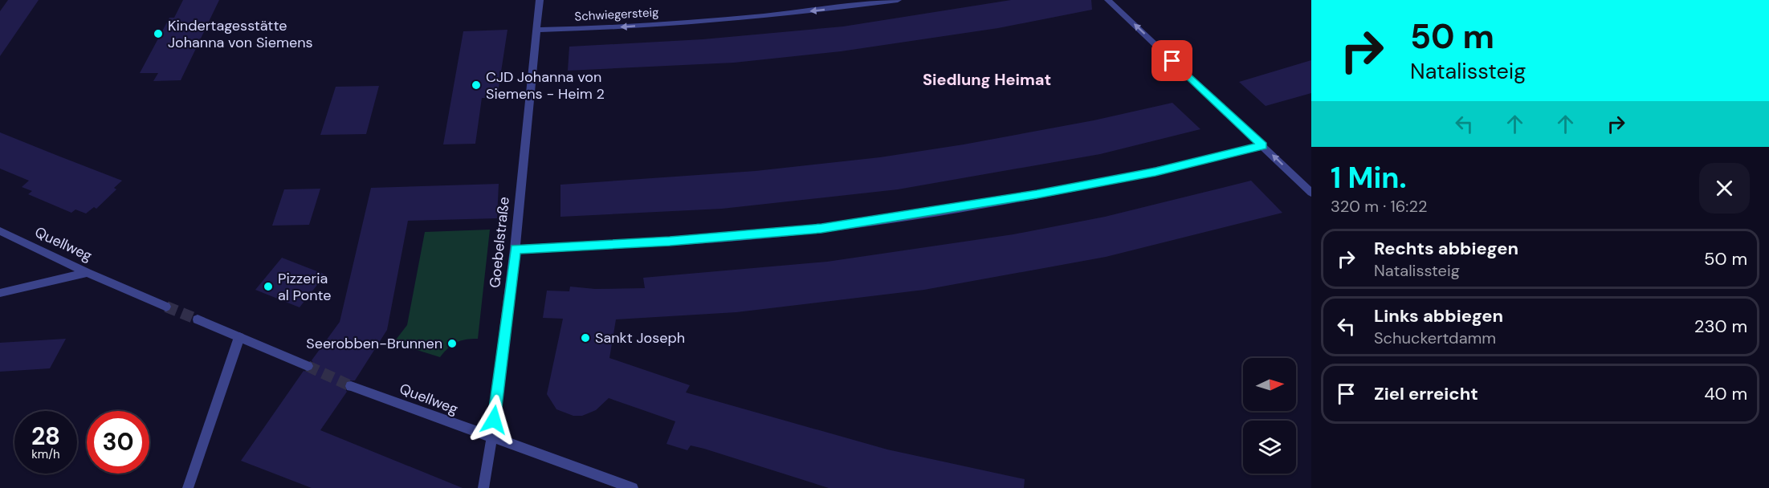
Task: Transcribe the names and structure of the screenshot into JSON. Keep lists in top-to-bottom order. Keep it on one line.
{"streets":{"street":["Schwiegersteig","Goebelstraße","Quellweg"]},"crossings":[["Schwiegersteig","Goebelstraße"],["Goebelstraße","Quellweg"]],"one_way":["Schwiegersteig"],"districts":["Siedlung Heimat"],"places":["Kindertagesstätte Johanna von Siemens","CJD Johanna von Siemens - Heim 2","Pizzeria al Ponte","Sankt Joseph","Seerobben-Brunnen"],"north":"right","page":{"turn":["50 m","Natalissteig"],"heading":["1 Min.","320 m · 16:22"],"list":[{"name":"Rechts abbiegen","note":"Natalissteig","value":"50 m"},{"name":"Links abbiegen","note":"Schuckertdamm","value":"230 m"},{"name":"Ziel erreicht","value":"40 m"}],"speed":"28 km/h","limit":"30"}}
